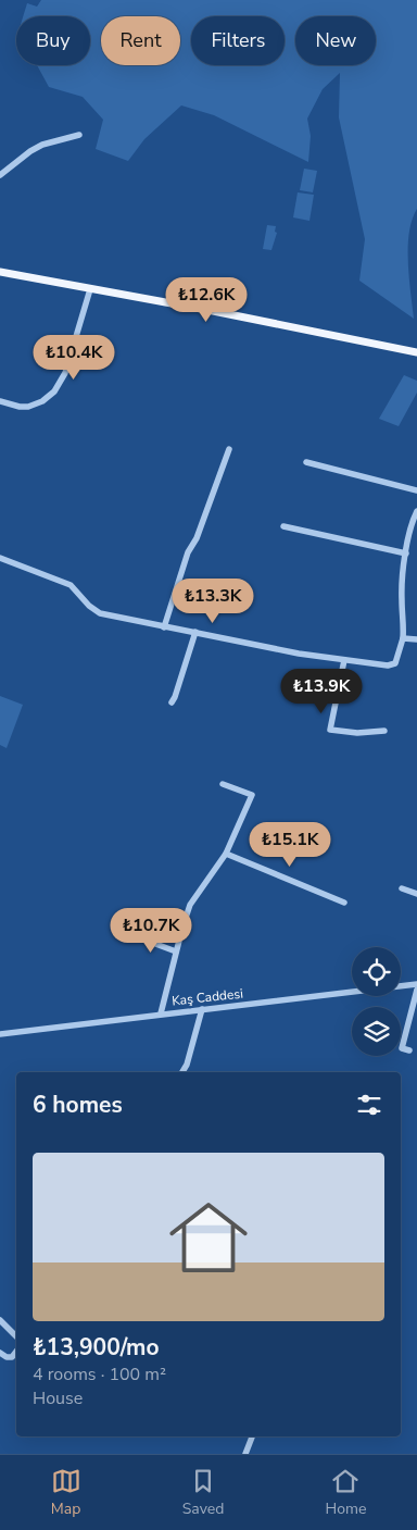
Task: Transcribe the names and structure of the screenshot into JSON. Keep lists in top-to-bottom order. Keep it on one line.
{"streets":{"street":["Kaş Caddesi"]},"page":{"chip":["Buy","Rent","Filters","New"],"price":["₺12.6K","₺10.4K","₺13.3K","₺13.9K","₺15.1K","₺10.7K"],"heading":"6 homes","list":[{"name":"₺13,900/mo","note":"4 rooms · 100 m² · House"}],"tabs":["Map","Saved","Home"]}}
